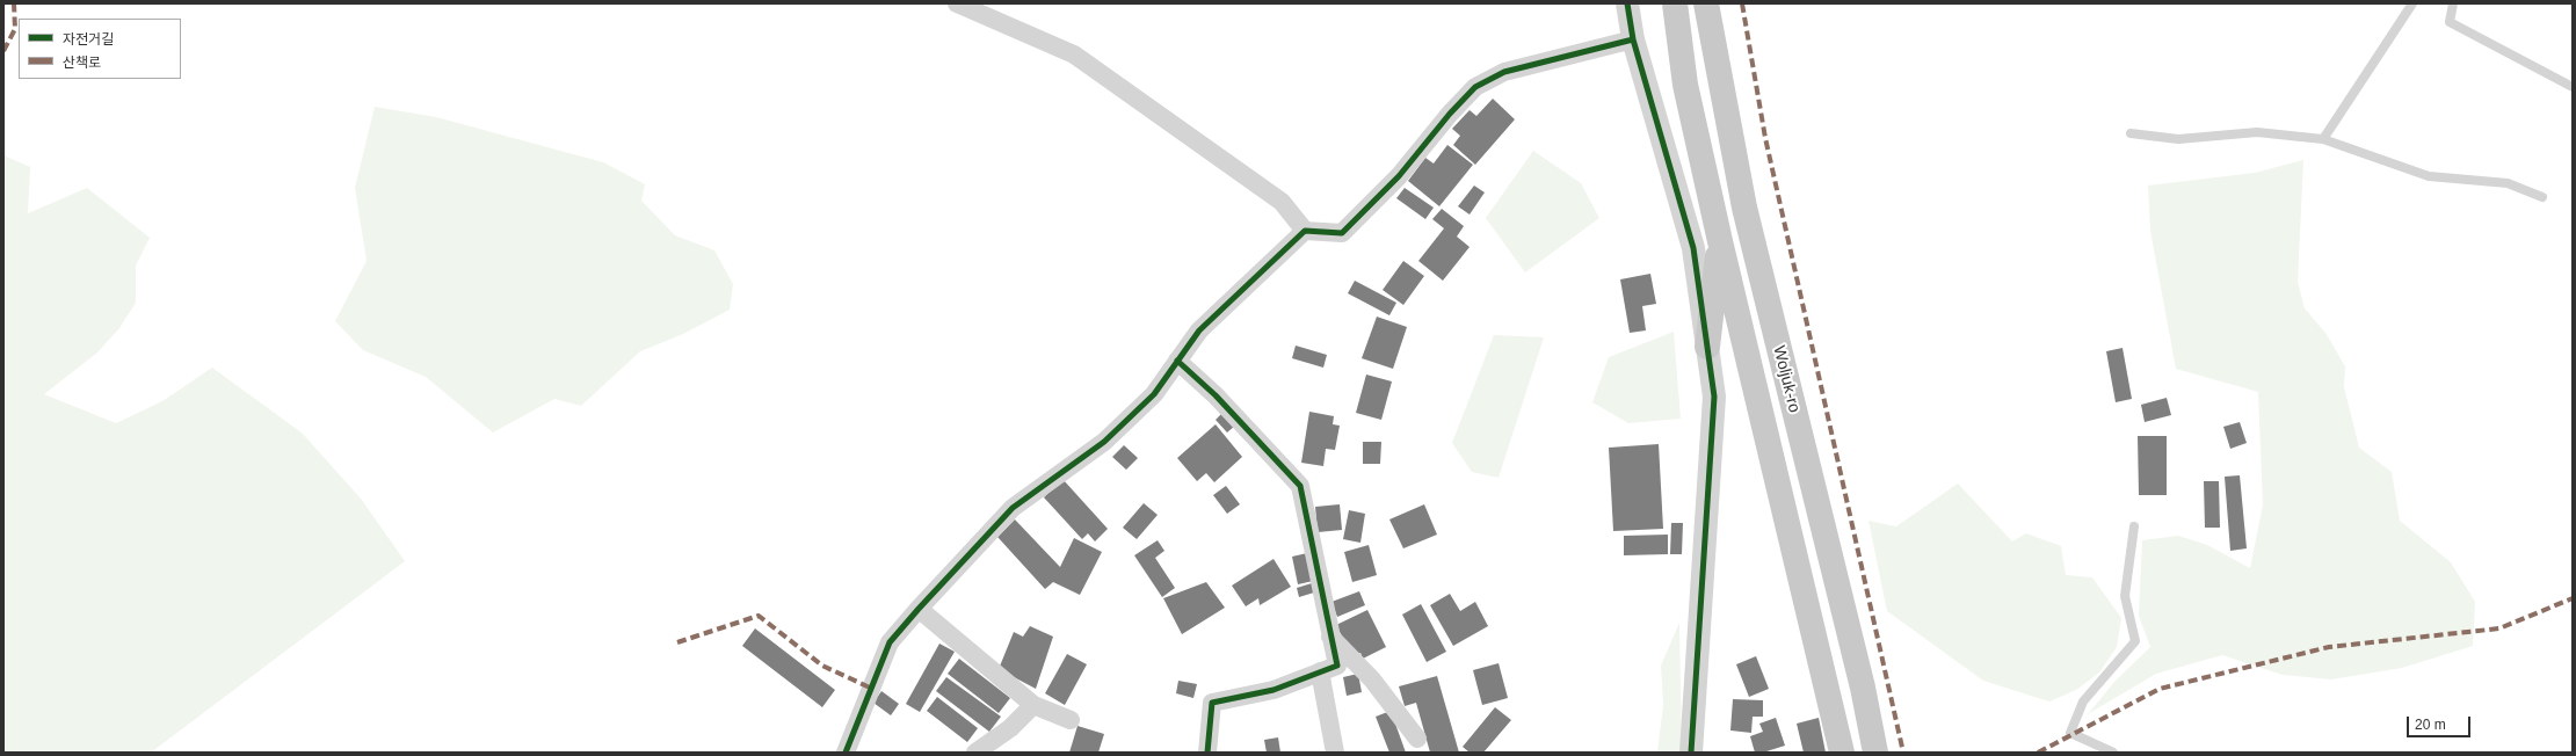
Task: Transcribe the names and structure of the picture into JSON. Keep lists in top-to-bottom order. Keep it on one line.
{"streets":{"main road":["Woljuk-ro"]},"legend":["자전거길","산책로"],"scale_bar":"20 m"}
